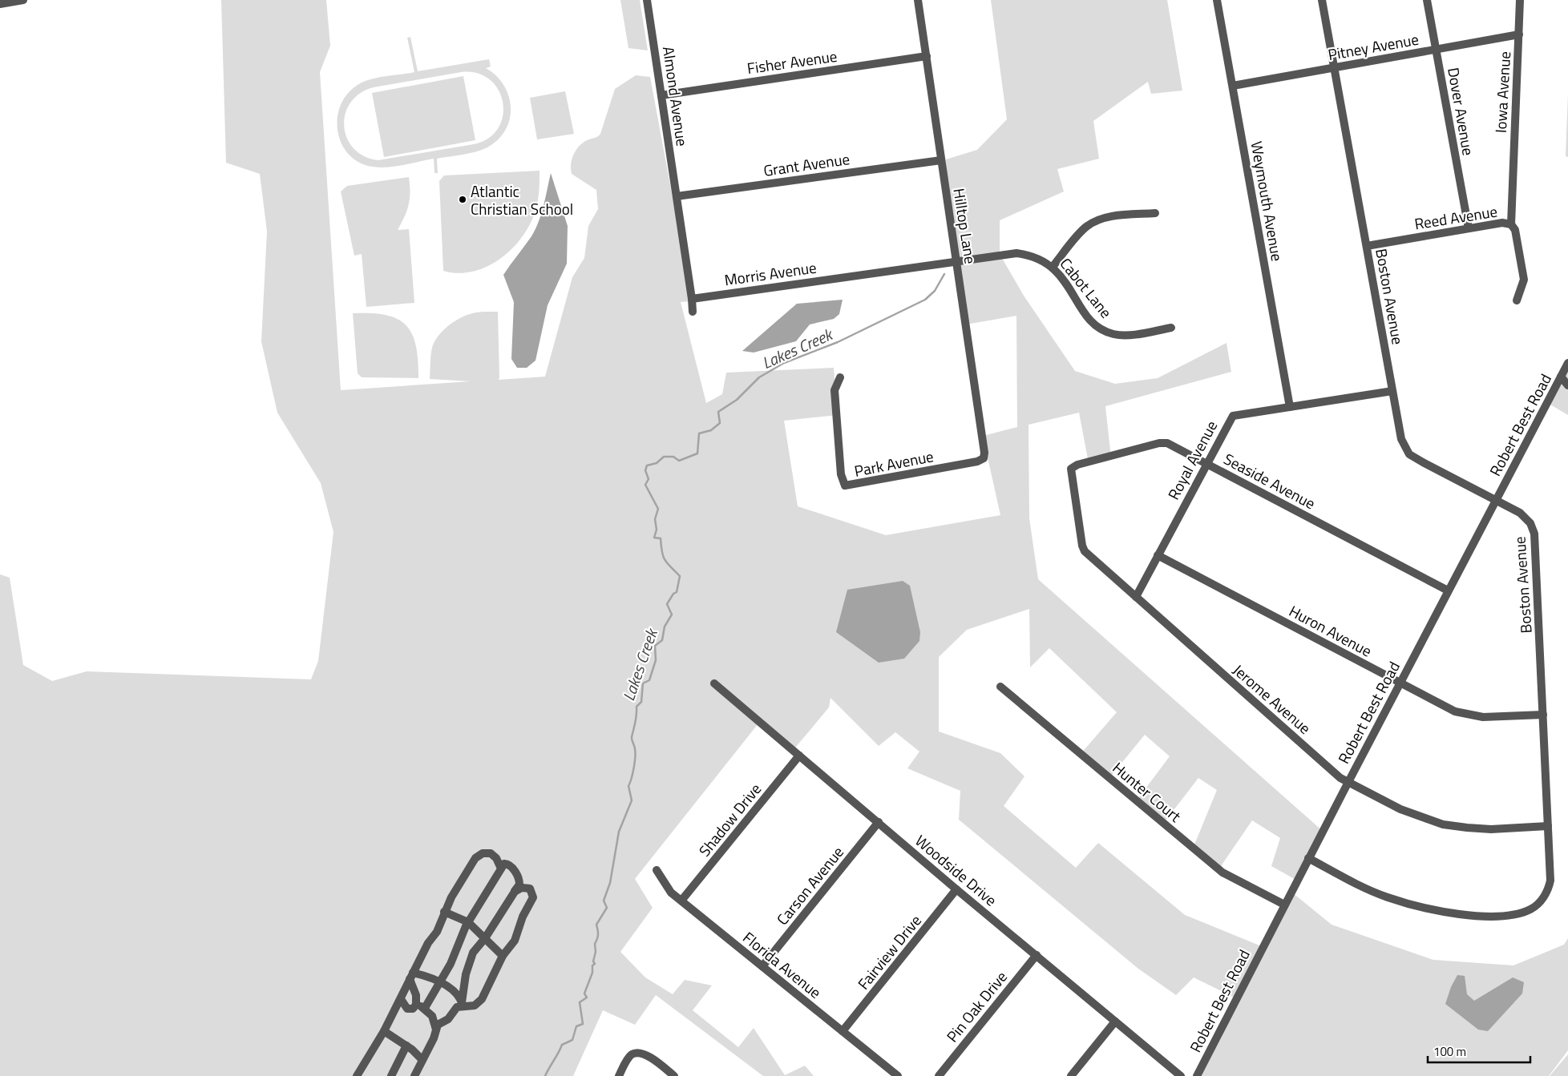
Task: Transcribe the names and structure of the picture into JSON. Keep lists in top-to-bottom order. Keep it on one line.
{"streets":{"street":["Pitney Avenue","Fisher Avenue","Iowa Avenue","Almond Avenue","Dover Avenue","Grant Avenue","Weymouth Avenue","Reed Avenue","Hilltop Lane","Morris Avenue","Cabot Lane","Boston Avenue","Robert Best Road","Royal Avenue","Park Avenue","Seaside Avenue","Huron Avenue","Jerome Avenue","Hunter Court","Shadow Drive","Woodside Drive","Carson Avenue","Fairview Drive","Florida Avenue","Pin Oak Drive"]},"crossings":[["Pitney Avenue","Iowa Avenue"],["Pitney Avenue","Dover Avenue"],["Pitney Avenue","Weymouth Avenue"],["Pitney Avenue","Boston Avenue"],["Fisher Avenue","Almond Avenue"],["Fisher Avenue","Hilltop Lane"],["Iowa Avenue","Reed Avenue"],["Almond Avenue","Grant Avenue"],["Dover Avenue","Reed Avenue"],["Grant Avenue","Hilltop Lane"],["Weymouth Avenue","Royal Avenue"],["Reed Avenue","Boston Avenue"],["Hilltop Lane","Morris Avenue"],["Hilltop Lane","Cabot Lane"],["Hilltop Lane","Park Avenue"],["Morris Avenue","Cabot Lane"],["Boston Avenue","Robert Best Road"],["Boston Avenue","Royal Avenue"],["Boston Avenue","Huron Avenue"],["Boston Avenue","Jerome Avenue"],["Robert Best Road","Seaside Avenue"],["Robert Best Road","Huron Avenue"],["Robert Best Road","Jerome Avenue"],["Robert Best Road","Hunter Court"],["Royal Avenue","Seaside Avenue"],["Royal Avenue","Huron Avenue"],["Royal Avenue","Jerome Avenue"],["Seaside Avenue","Jerome Avenue"],["Shadow Drive","Woodside Drive"],["Shadow Drive","Florida Avenue"],["Woodside Drive","Carson Avenue"],["Woodside Drive","Fairview Drive"],["Woodside Drive","Pin Oak Drive"],["Carson Avenue","Florida Avenue"],["Fairview Drive","Florida Avenue"]],"water":["Lakes Creek"],"places":["Atlantic Christian School"],"scale_bar":"100 m"}
